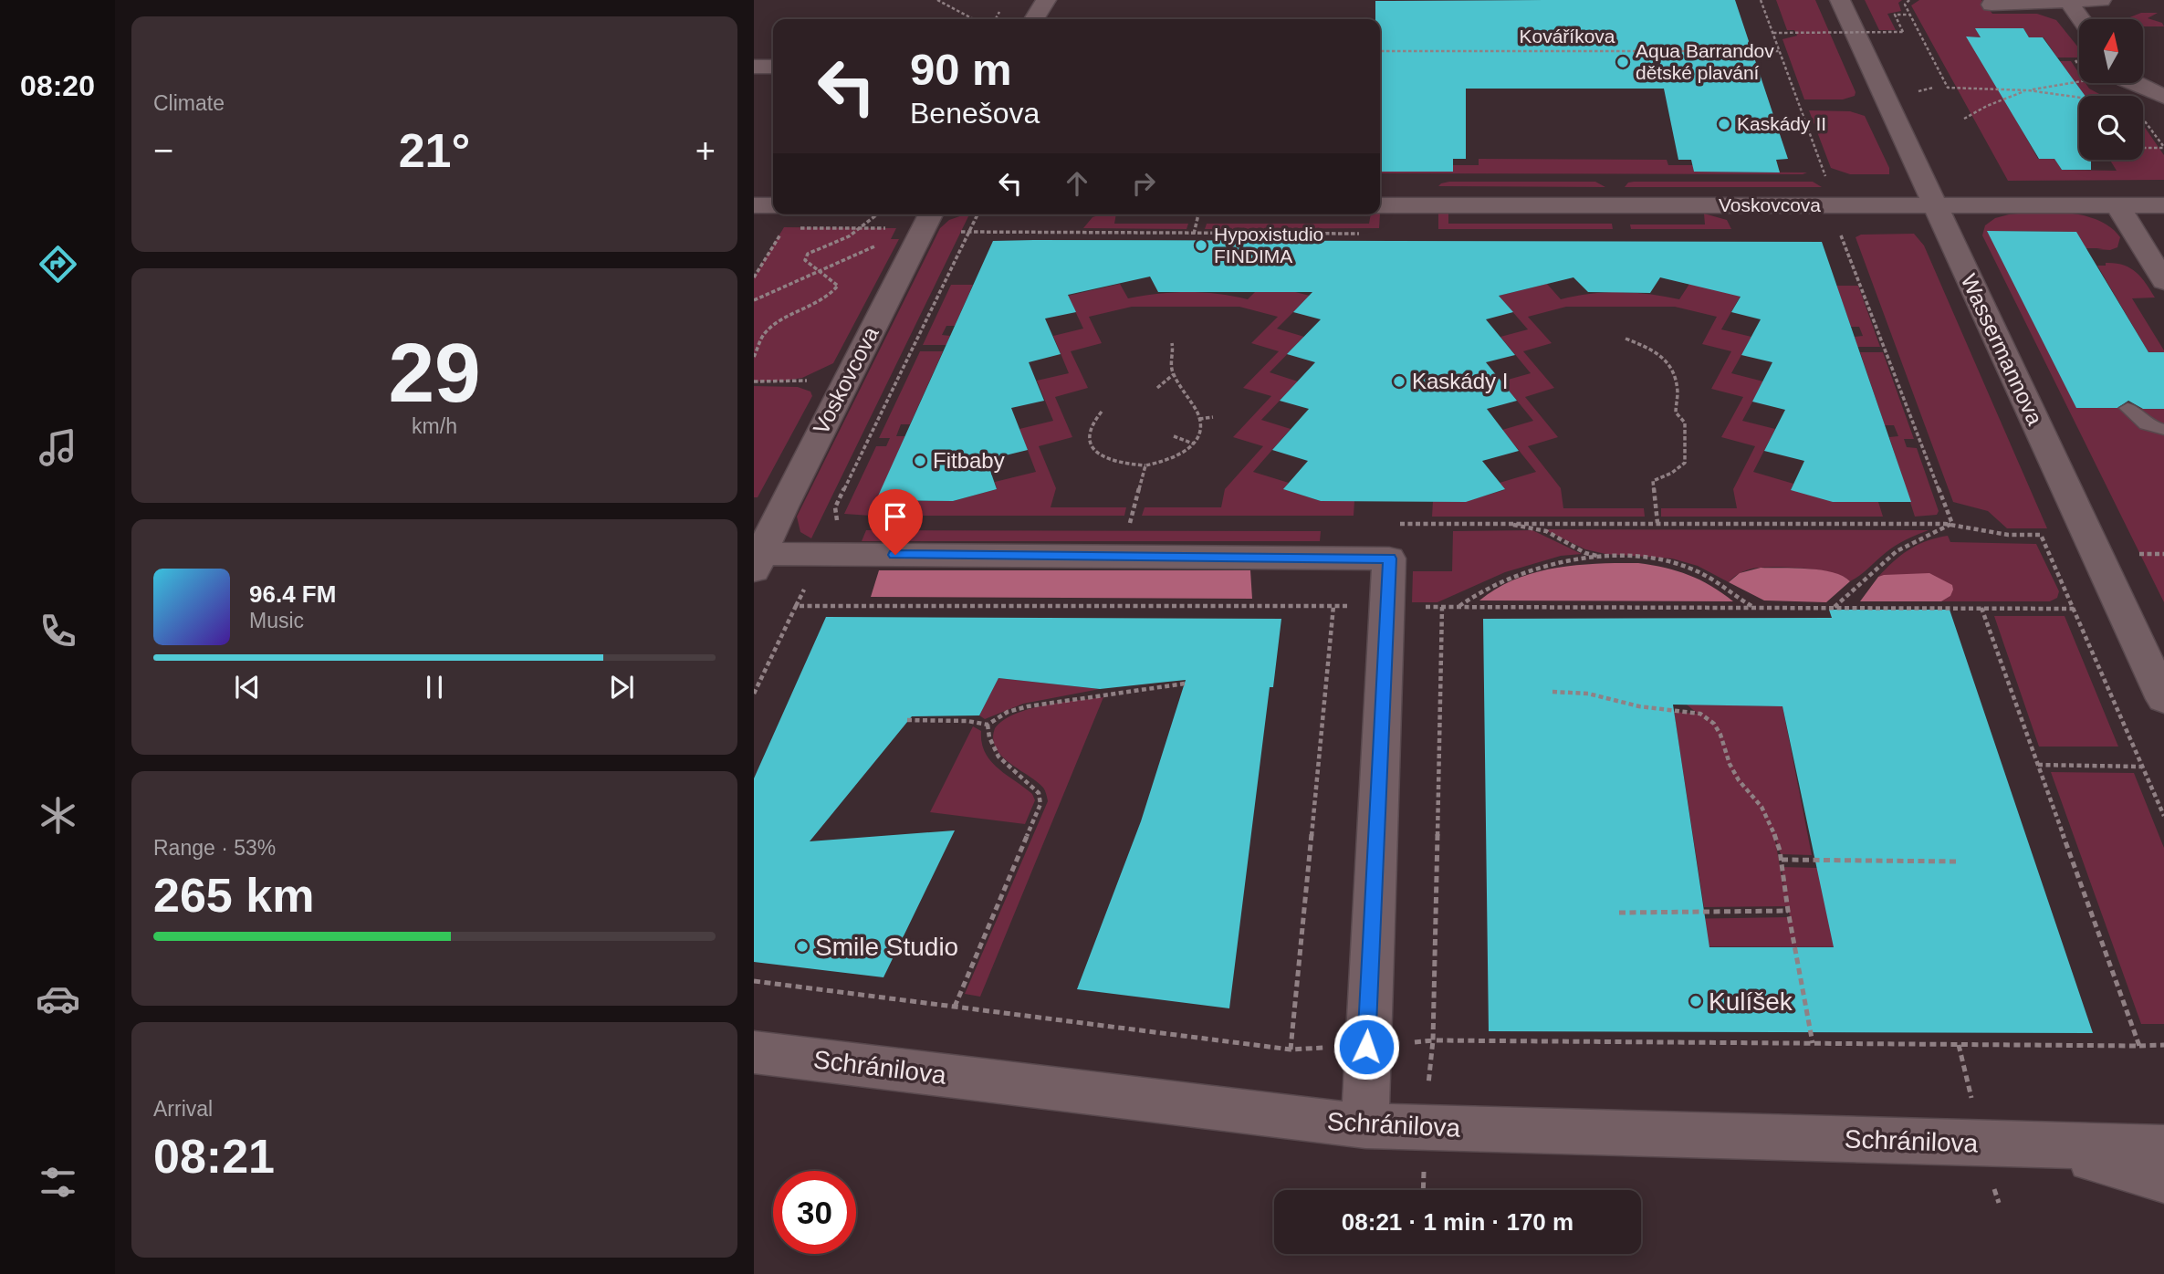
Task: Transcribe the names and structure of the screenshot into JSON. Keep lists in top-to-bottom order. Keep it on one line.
{"streets":{"street":["Voskovcova","Wassermannova","Schránilova"],"path":["Kováříkova"]},"crossings":[["Voskovcova","Wassermannova"]],"places":["Aqua Barrandov dětské plavání","Kaskády II","Hypoxistudio FINDIMA","Kaskády I","Fitbaby","Smile Studio","Kulíšek"],"north":"top","page":{"tabs":"08:20","tile":["Climate",["29","km/h"],["Range · 53%","265 km"],["Arrival","08:21"]],"turn":["90 m","Benešova"],"heat":["−","21°","+"],"song":["96.4 FM","Music"],"limit":"30","trip":"08:21 · 1 min · 170 m"}}
